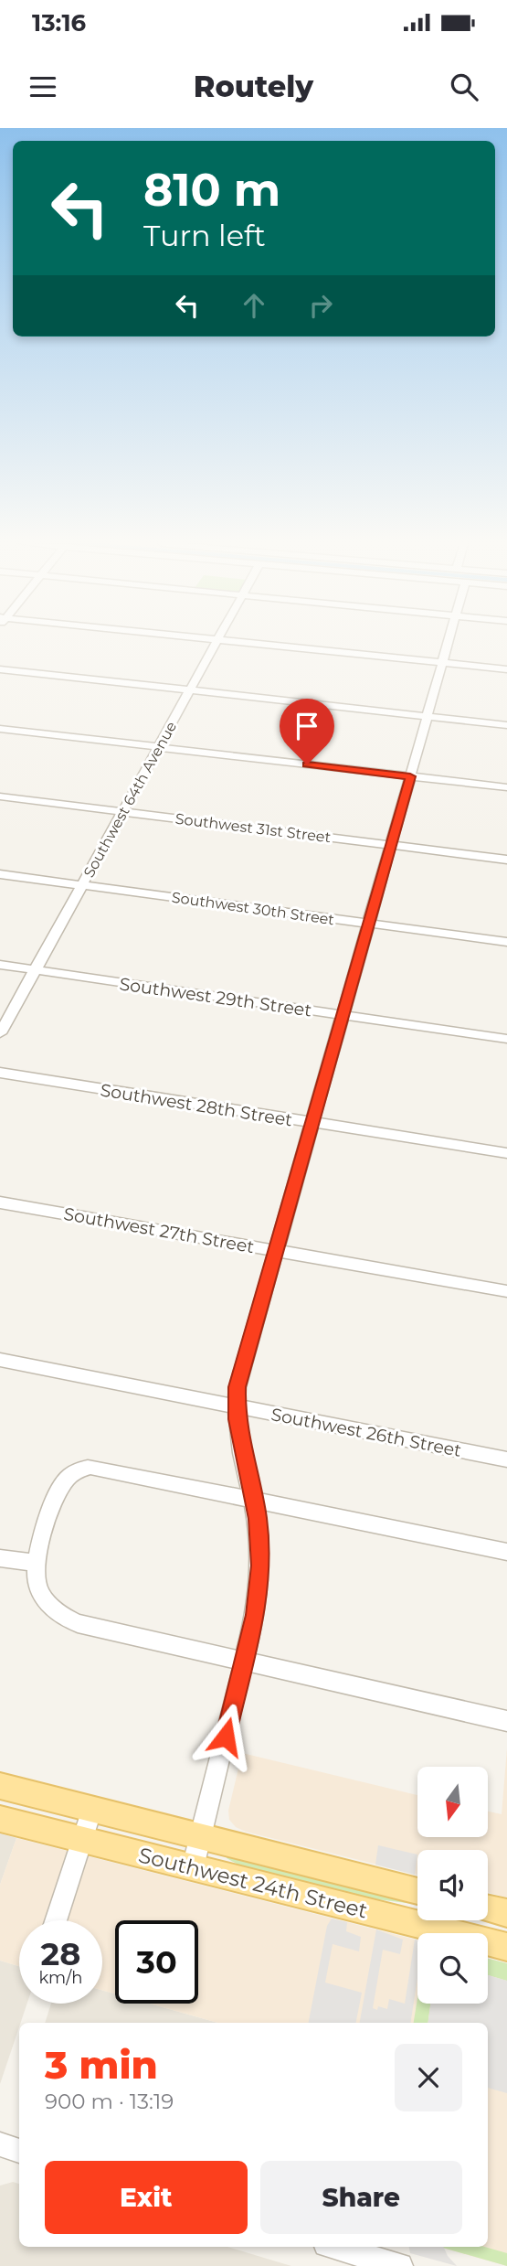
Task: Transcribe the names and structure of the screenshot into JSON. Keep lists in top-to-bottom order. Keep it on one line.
{"streets":{"main road":["Southwest 24th Street"],"street":["Southwest 64th Avenue","Southwest 31st Street","Southwest 30th Street","Southwest 29th Street","Southwest 28th Street","Southwest 27th Street","Southwest 26th Street"]},"crossings":[["Southwest 64th Avenue","Southwest 31st Street"],["Southwest 64th Avenue","Southwest 30th Street"],["Southwest 64th Avenue","Southwest 29th Street"]],"north":"bottom","page":{"status":"13:16","header":"Routely","turn":["810 m","Turn left"],"speed":"28 km/h","limit":"30","heading":["3 min","900 m · 13:19"],"buttons":["Exit","Share"]}}
